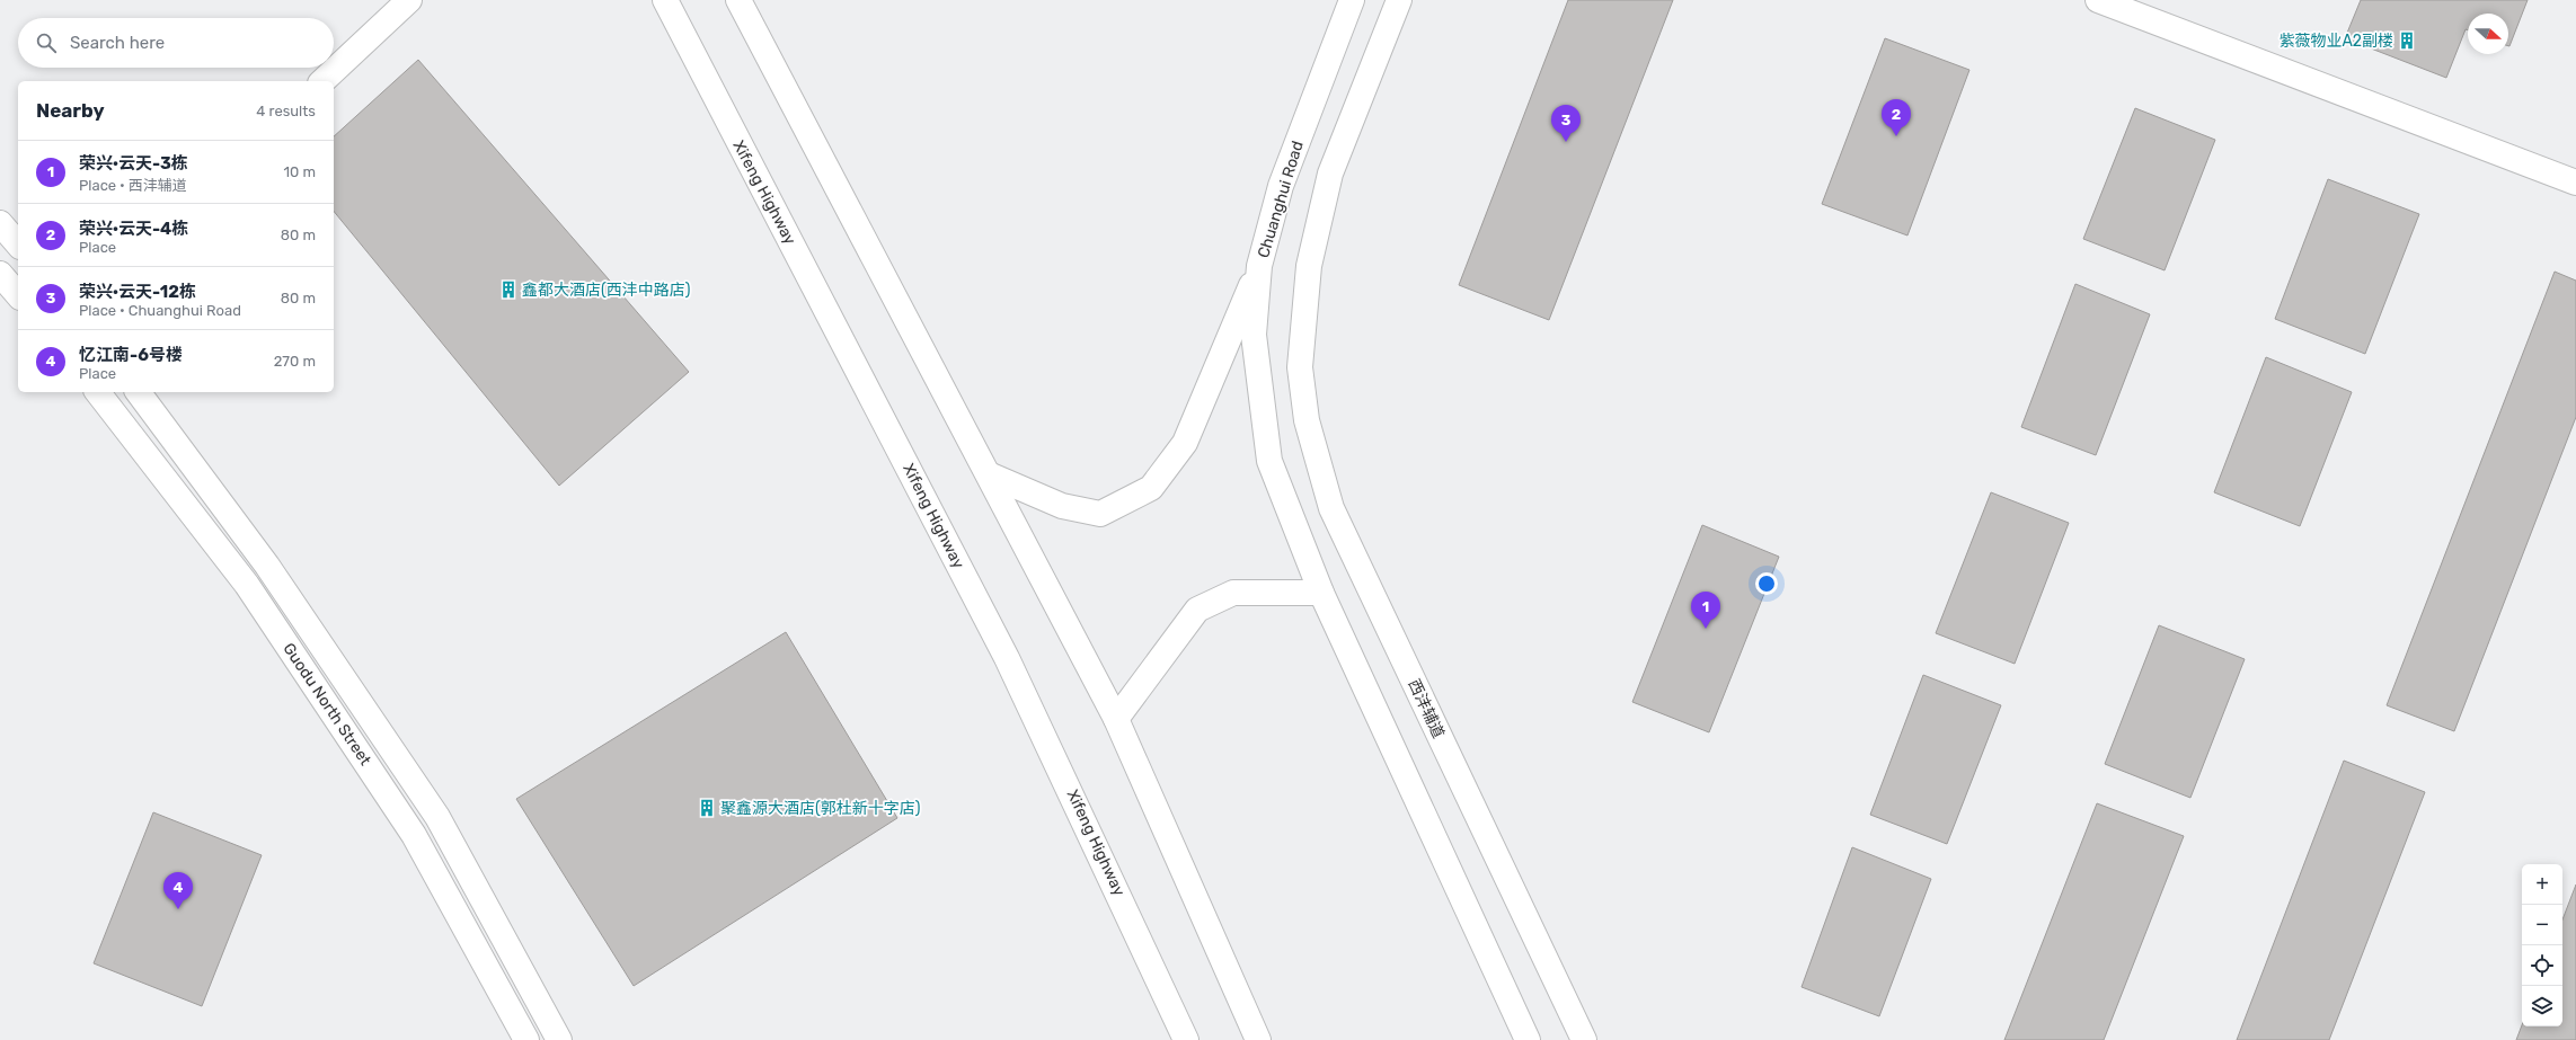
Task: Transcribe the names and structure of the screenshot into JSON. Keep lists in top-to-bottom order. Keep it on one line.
{"streets":{"main road":["Xifeng Highway","Chuanghui Road","Guodu North Street","西沣辅道"]},"places":{"building":["紫薇物业A2副楼","鑫都大酒店(西沣中路店)","聚鑫源大酒店(郭杜新十字店)"]},"north":"right","page":{"search":"Search here","heading":["Nearby","4 results"],"pins":["2","3","1","4"],"list":[{"mark":"1","name":"荣兴·云天-3栋","note":"Place · 西沣辅道","value":"10 m"},{"mark":"2","name":"荣兴·云天-4栋","note":"Place","value":"80 m"},{"mark":"3","name":"荣兴·云天-12栋","note":"Place · Chuanghui Road","value":"80 m"},{"mark":"4","name":"忆江南-6号楼","note":"Place","value":"270 m"}],"map_buttons":["+","−"]}}
